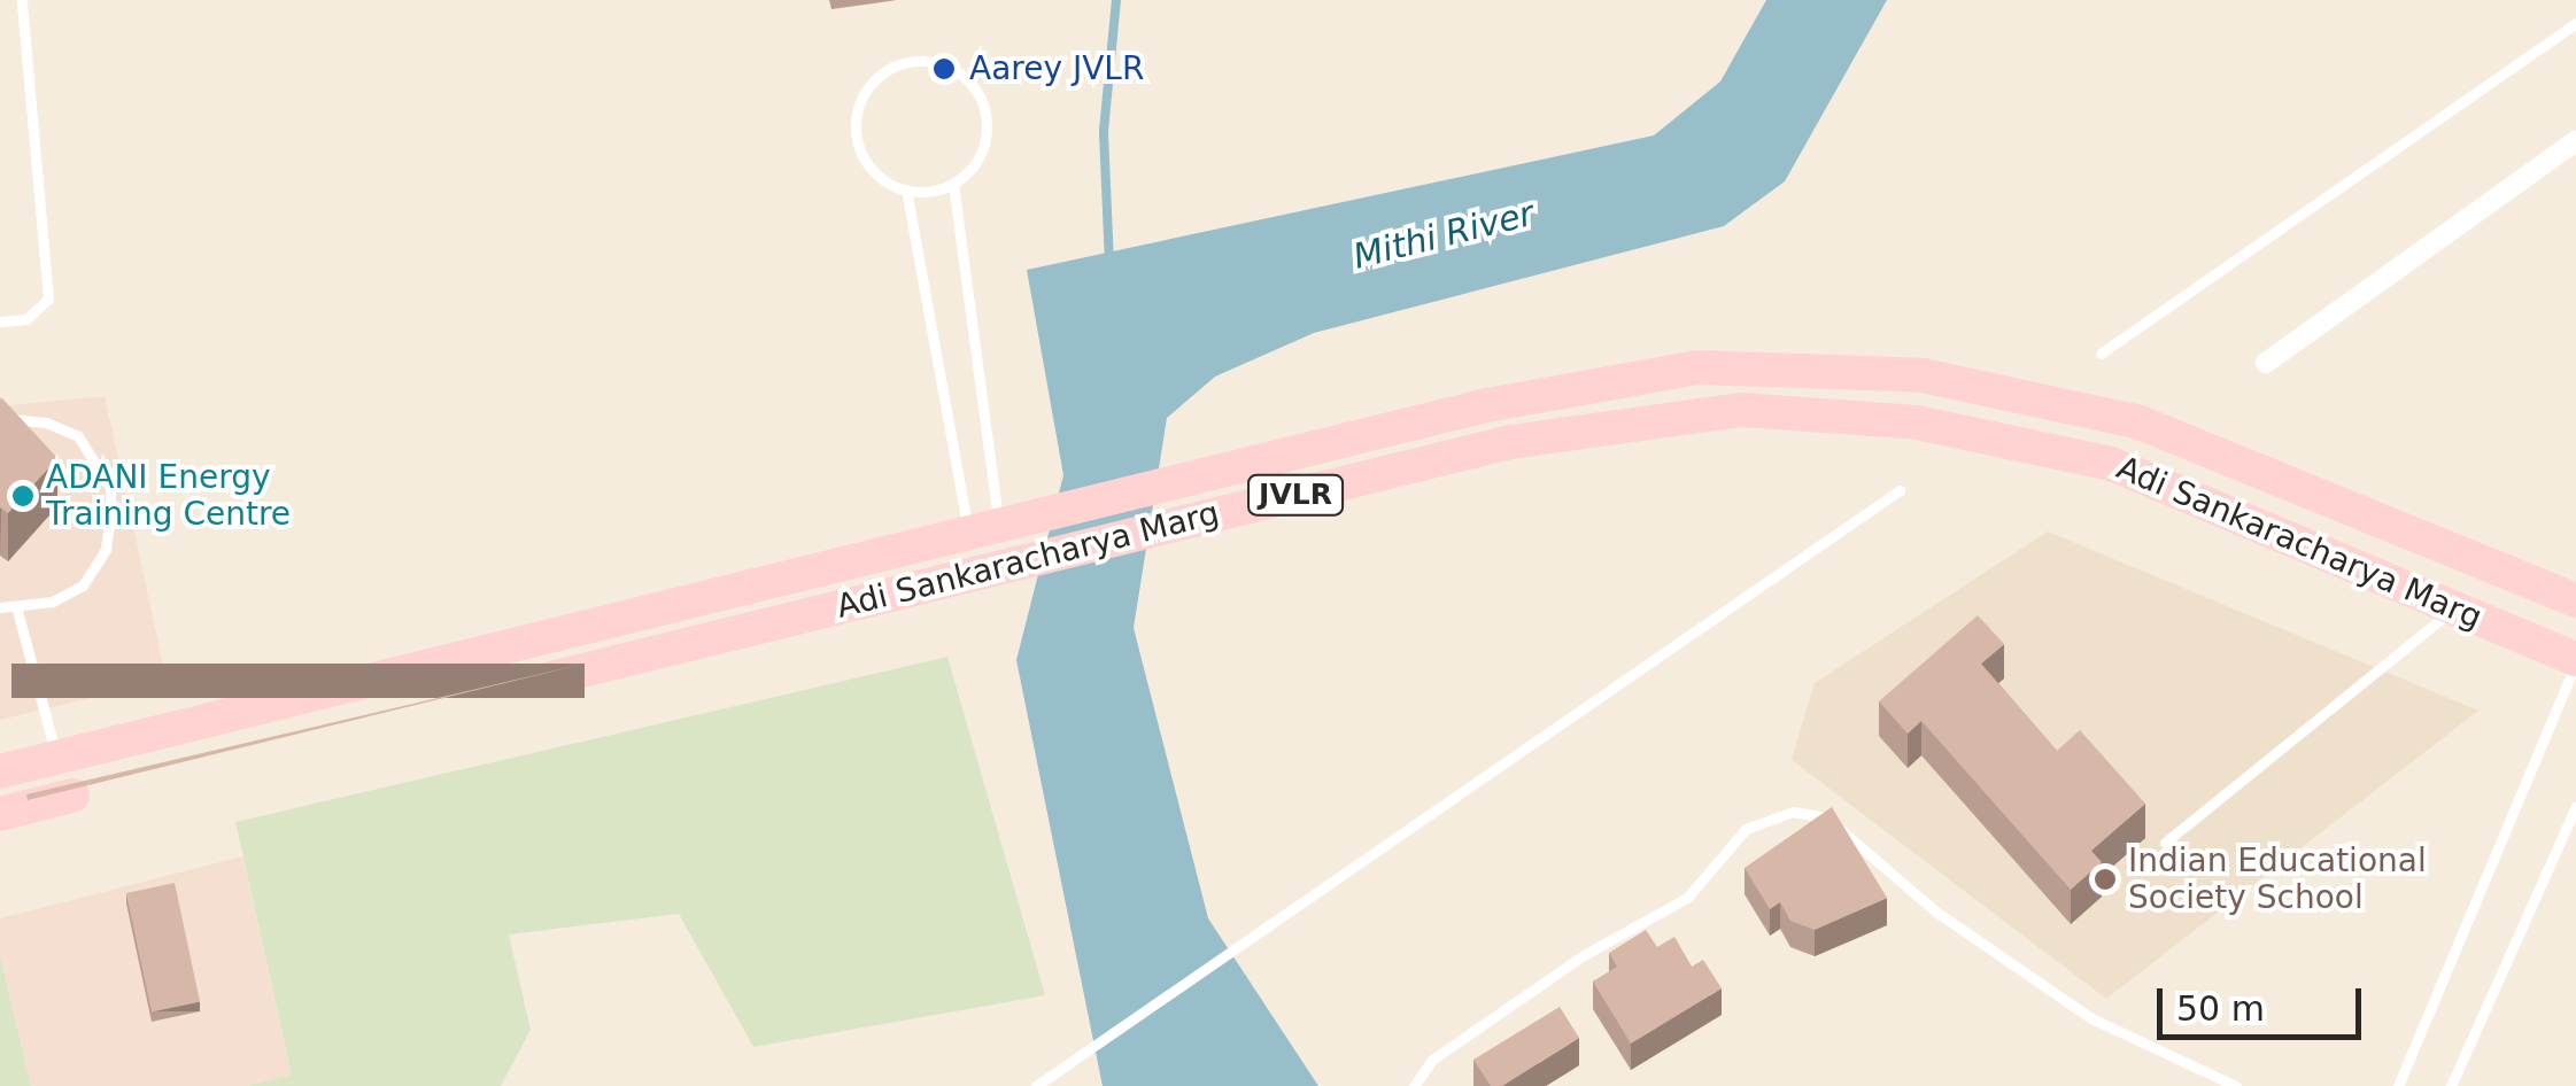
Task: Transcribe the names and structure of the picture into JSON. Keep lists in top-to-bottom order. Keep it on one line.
{"streets":{"main road":["JVLR","Adi Sankaracharya Marg"]},"water":["Mithi River"],"places":["Aarey JVLR","ADANI Energy Training Centre","Indian Educational Society School"],"scale_bar":"50 m"}
